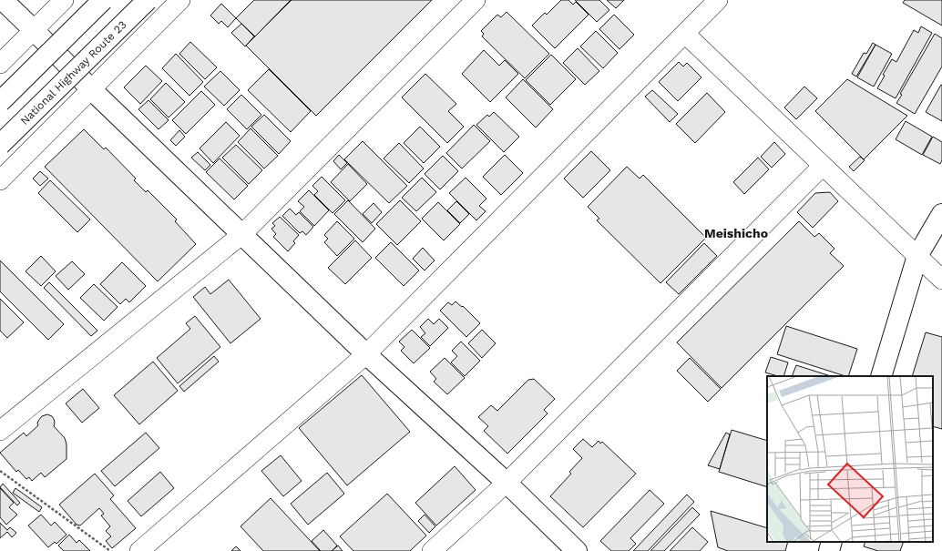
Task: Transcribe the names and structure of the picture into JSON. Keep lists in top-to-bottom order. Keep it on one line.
{"streets":{"main road":["National Highway Route 23"]},"districts":["Meishicho"]}
